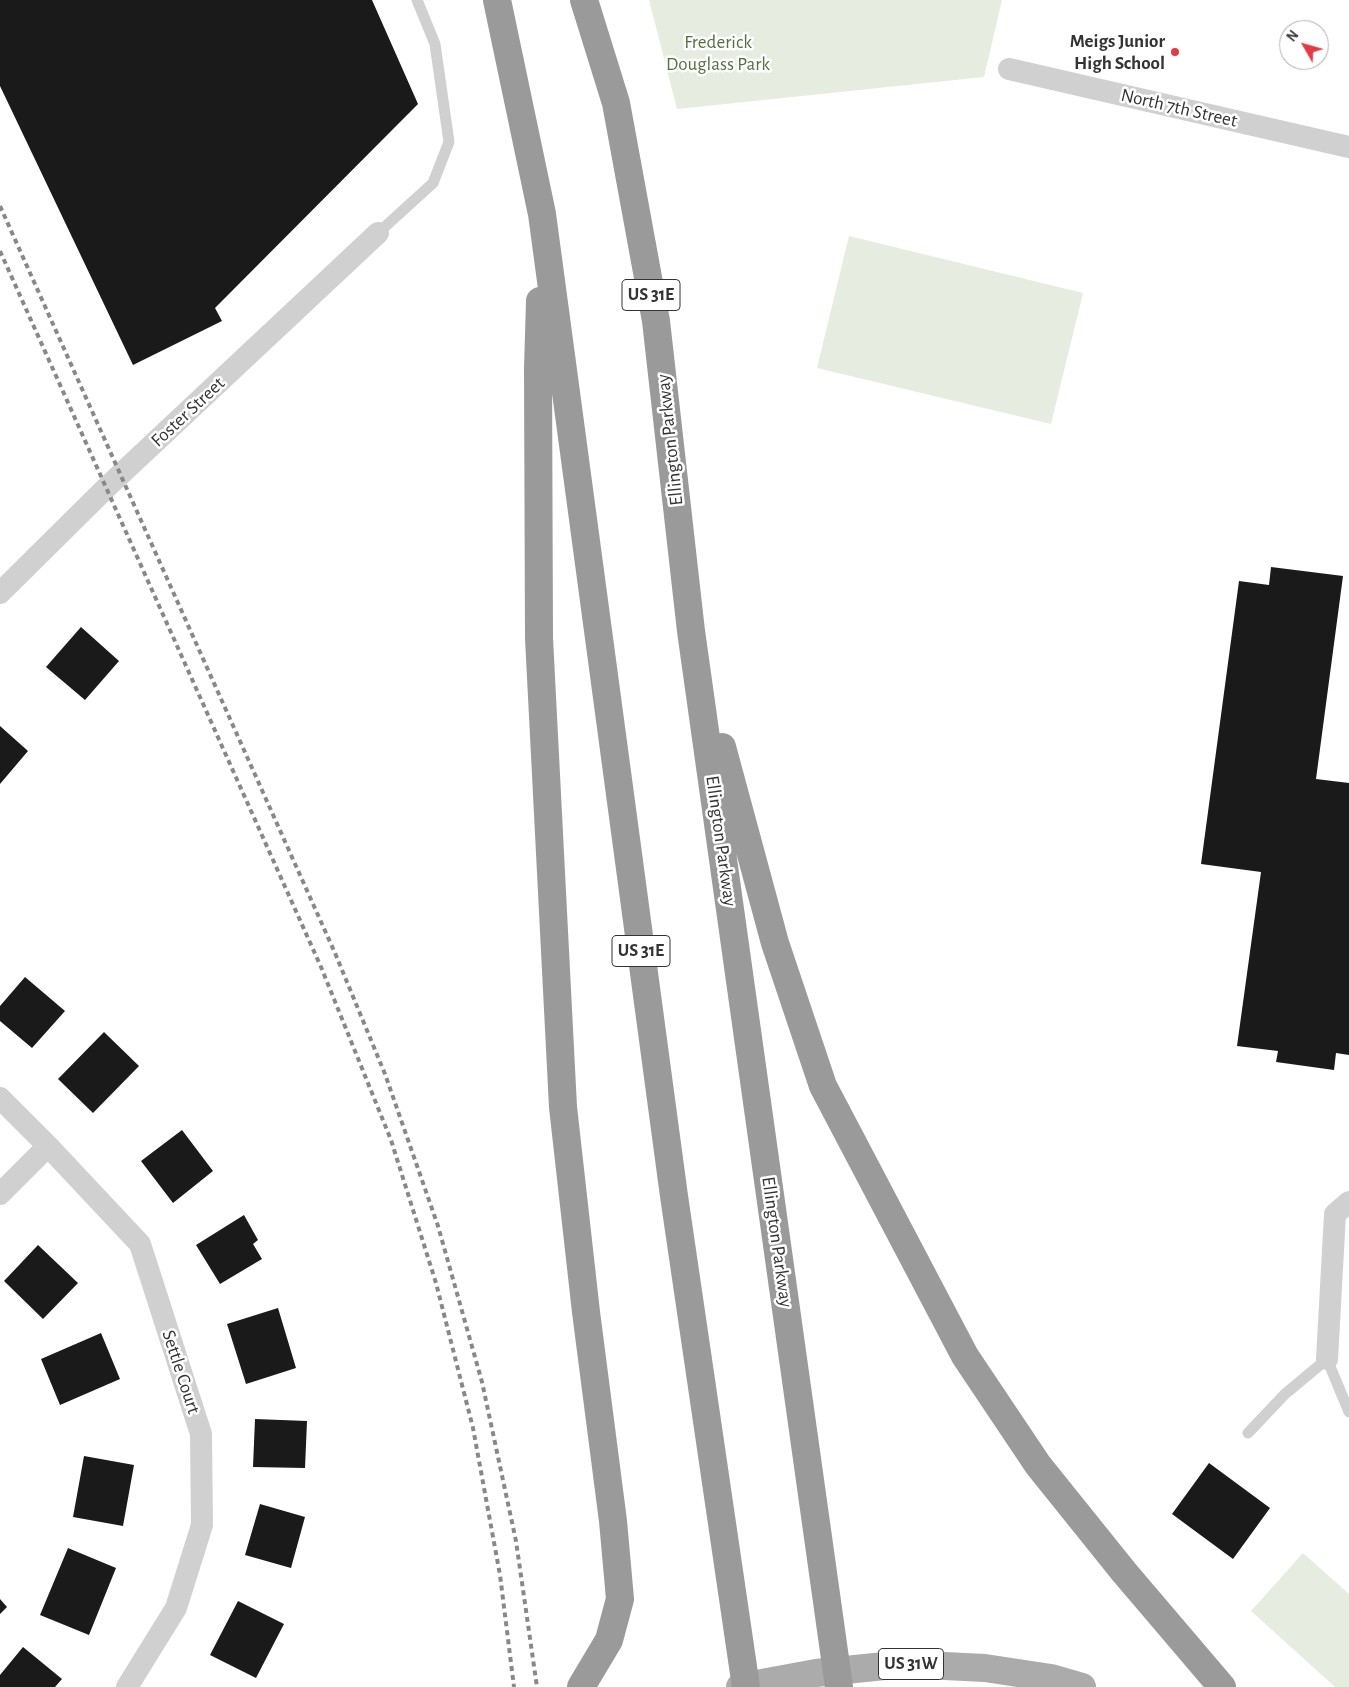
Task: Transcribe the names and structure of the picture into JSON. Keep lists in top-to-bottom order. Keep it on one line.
{"streets":{"highway":["US 31E","Ellington Parkway"],"main road":["US 31W"],"street":["North 7th Street","Foster Street","Settle Court"]},"parks":["Frederick Douglass Park"],"places":["Meigs Junior High School"],"north":"top left"}
